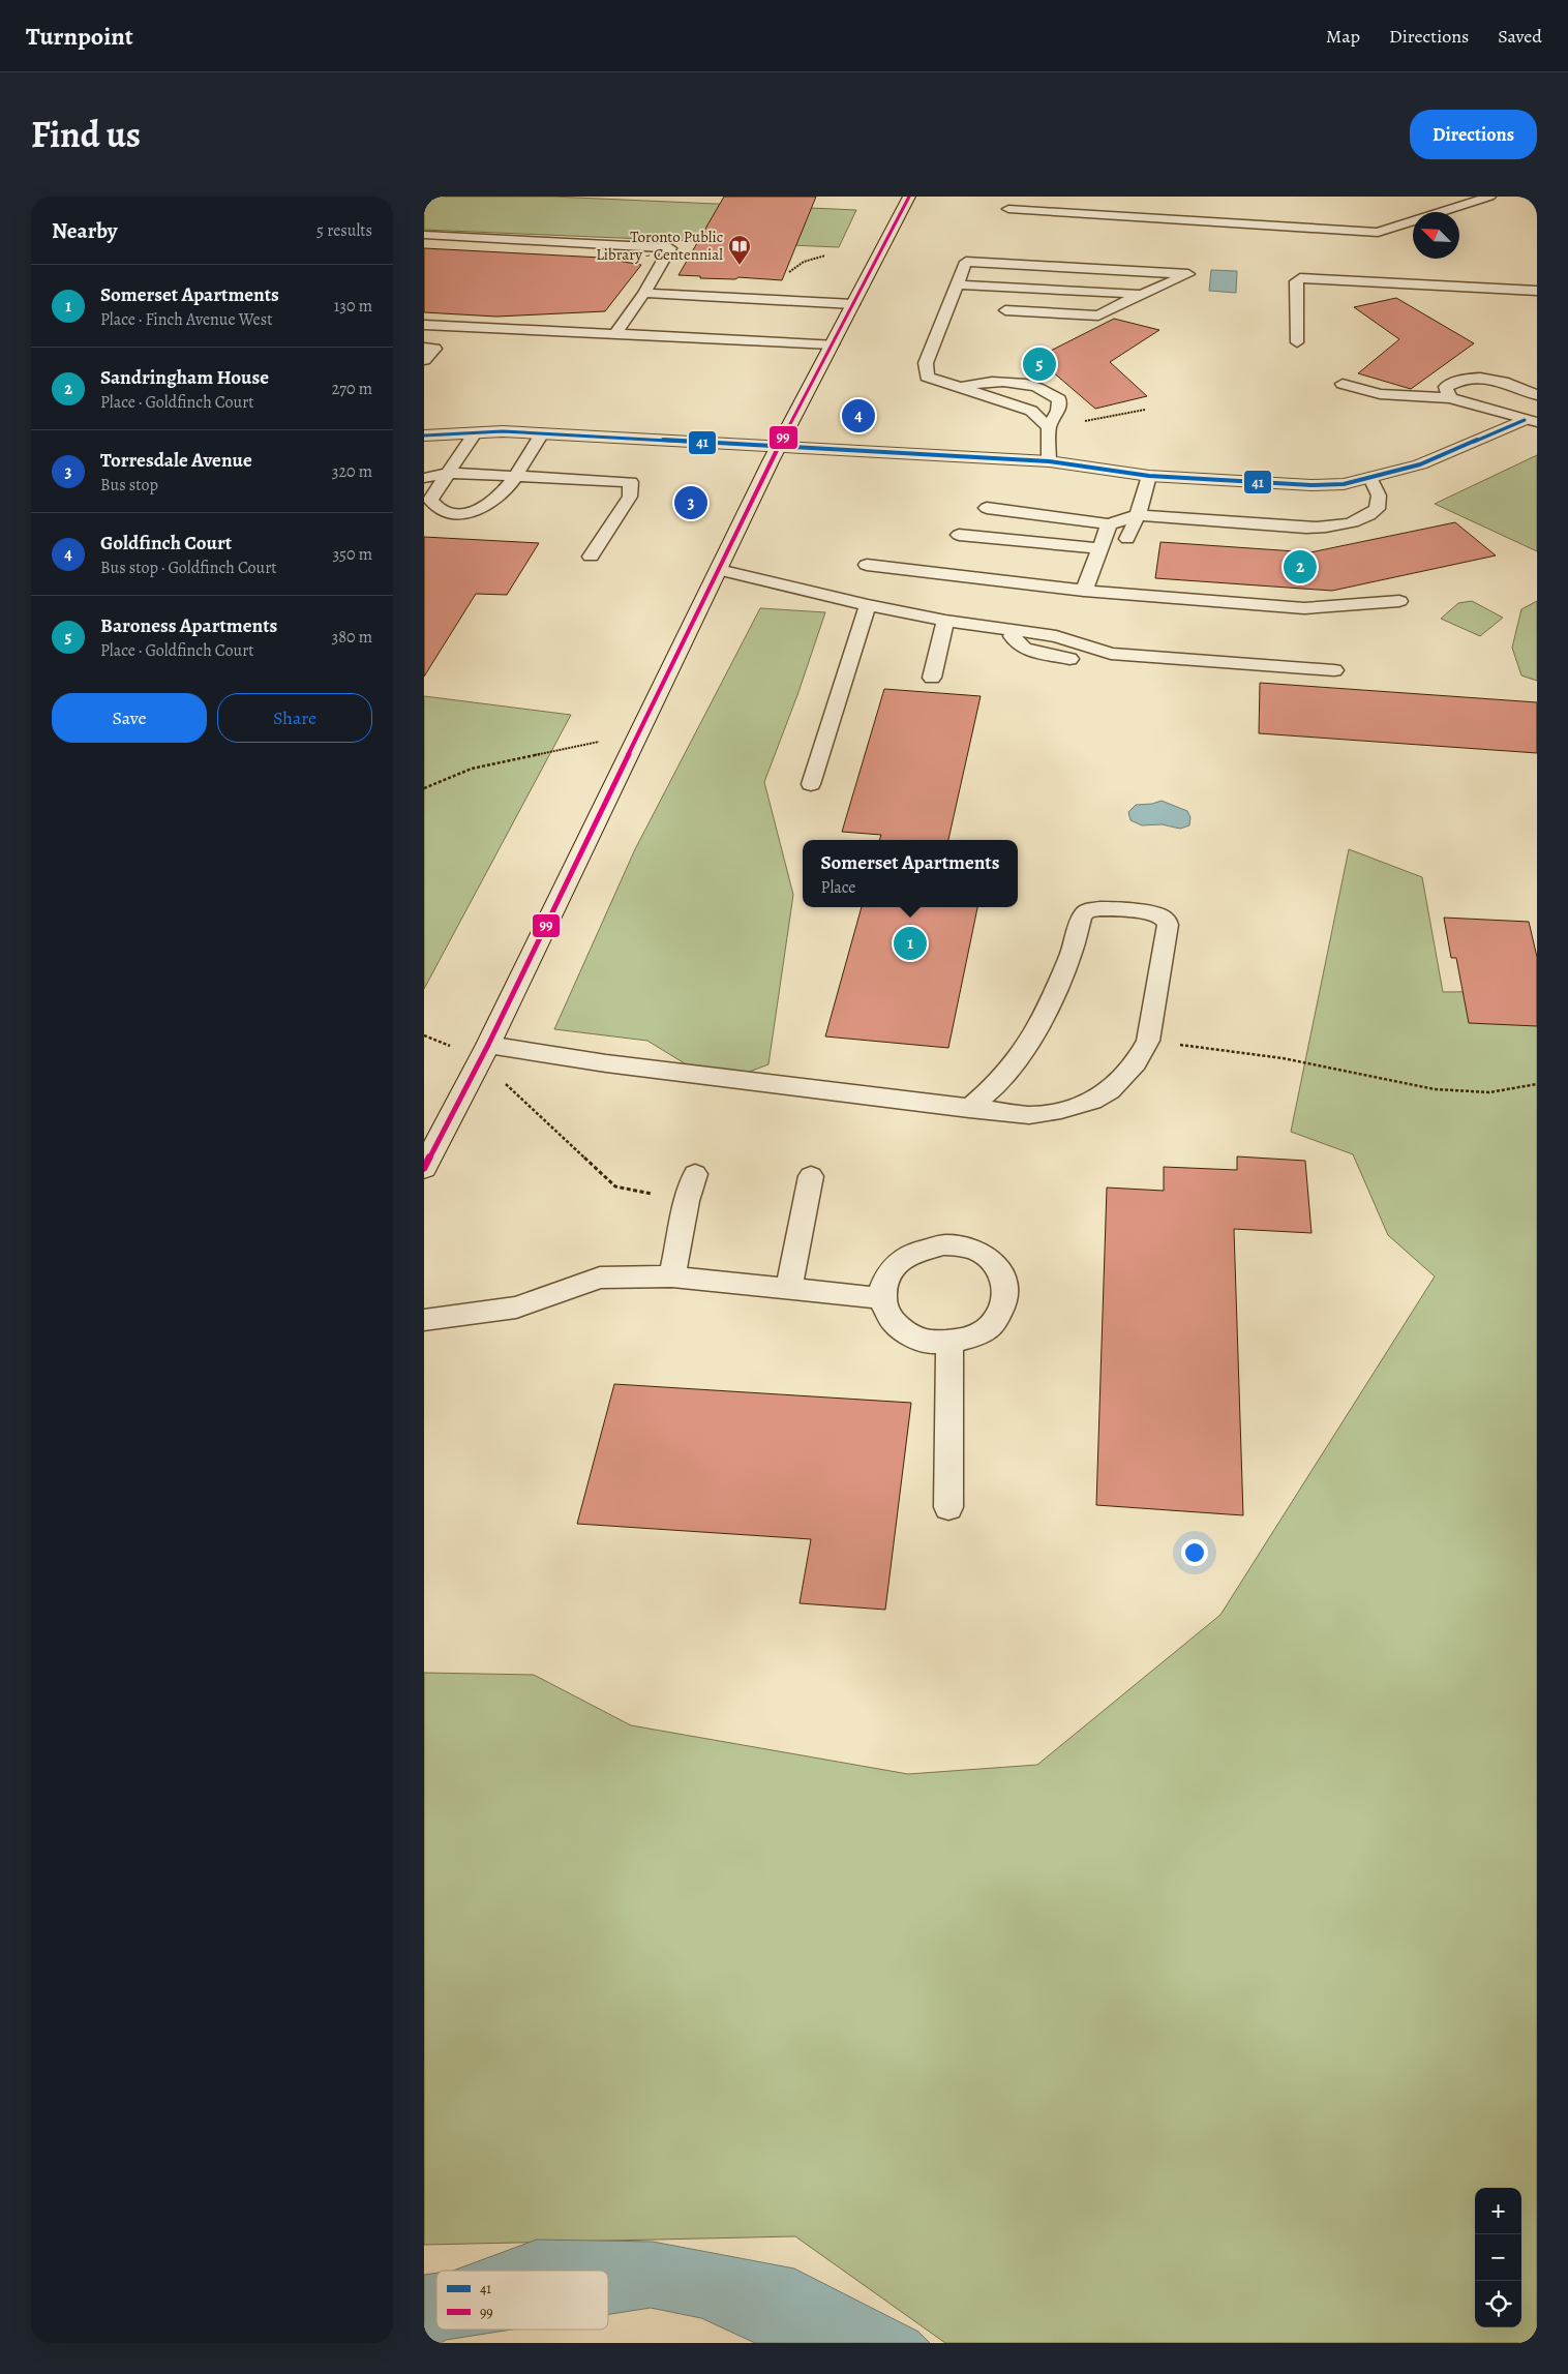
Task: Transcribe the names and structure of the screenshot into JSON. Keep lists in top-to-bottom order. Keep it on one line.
{"places":{"library":["Toronto Public Library - Centennial"]},"lines":["transit line 99","transit line 41"],"legend":["41","99"],"north":"top left","page":{"header":"Turnpoint","nav":["Map","Directions","Saved"],"title":"Find us","buttons":["Directions",["Save","Share"]],"heading":["Nearby","5 results"],"list":[{"mark":"1","name":"Somerset Apartments","note":"Place · Finch Avenue West","value":"130 m"},{"mark":"2","name":"Sandringham House","note":"Place · Goldfinch Court","value":"270 m"},{"mark":"3","name":"Torresdale Avenue","note":"Bus stop","value":"320 m"},{"mark":"4","name":"Goldfinch Court","note":"Bus stop · Goldfinch Court","value":"350 m"},{"mark":"5","name":"Baroness Apartments","note":"Place · Goldfinch Court","value":"380 m"}],"pins":["5","4","3","2","1"],"popup":["Somerset Apartments","Place"],"map_buttons":["+","−"]}}
